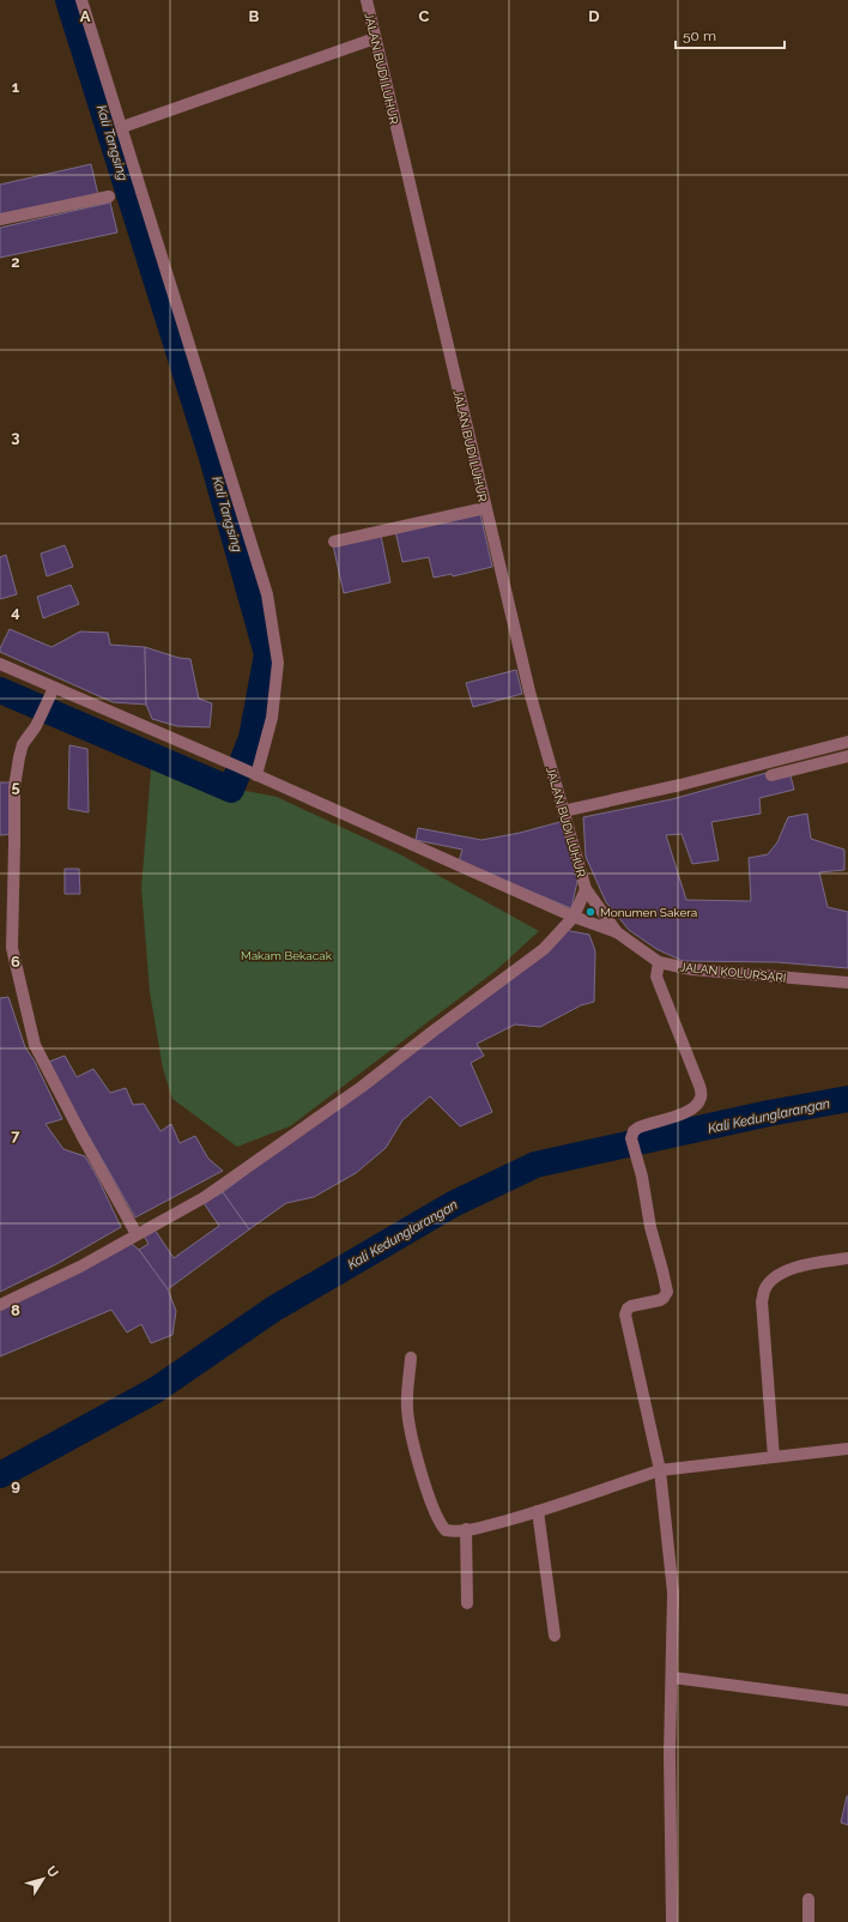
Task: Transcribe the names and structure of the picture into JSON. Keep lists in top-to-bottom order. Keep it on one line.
{"streets":{"street":["JALAN BUDI LUHUR","JALAN KOLURSARI"]},"crossings":[["JALAN BUDI LUHUR","JALAN KOLURSARI"]],"water":["Kali Tangsing","Kali Kedunglarangan"],"parks":["Makam Bekacak"],"places":["Monumen Sakera"],"scale_bar":"50 m","north":"top right","grid":{"columns":["A","B","C","D"],"rows":["1","2","3","4","5","6","7","8","9"]}}
